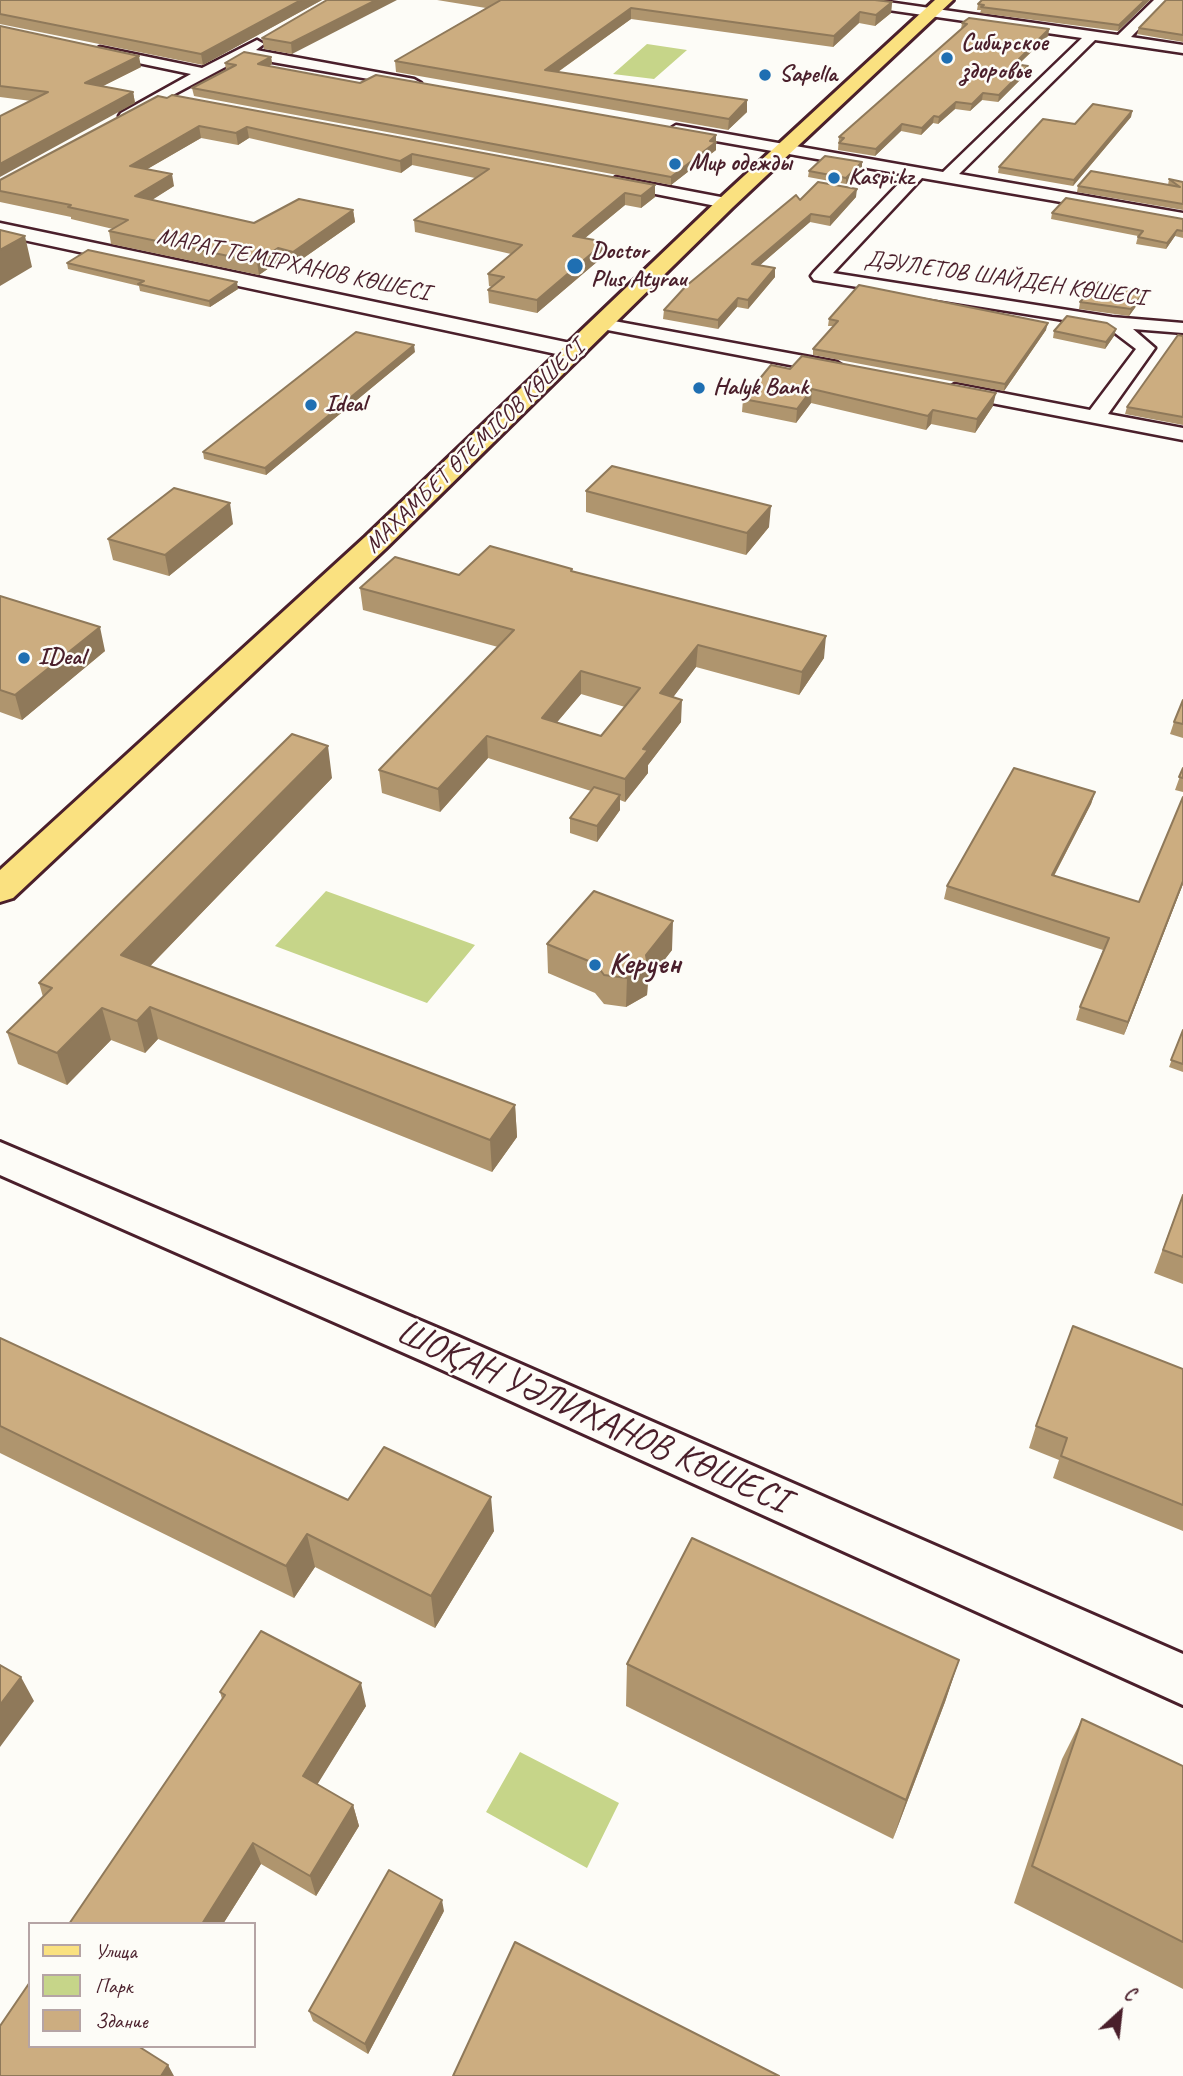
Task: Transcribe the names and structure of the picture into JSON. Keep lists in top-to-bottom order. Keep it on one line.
{"streets":{"main road":["МАХАМБЕТ ӨТЕМІСОВ КӨШЕСІ","ШОҚАН УӘЛИХАНОВ КӨШЕСІ"],"street":["МАРАТ ТЕМІРХАНОВ КӨШЕСІ","ДӘУЛЕТОВ ШАЙДЕН КӨШЕСІ"]},"crossings":[["МАРАТ ТЕМІРХАНОВ КӨШЕСІ","МАХАМБЕТ ӨТЕМІСОВ КӨШЕСІ"]],"places":["Сибирское здоровье","Sapella","Мир одежды","Kaspi.kz","Doctor Plus Atyrau","Halyk Bank","Ideal","IDeal","Керуен"],"legend":["Улица","Парк","Здание"],"north":"top right"}
